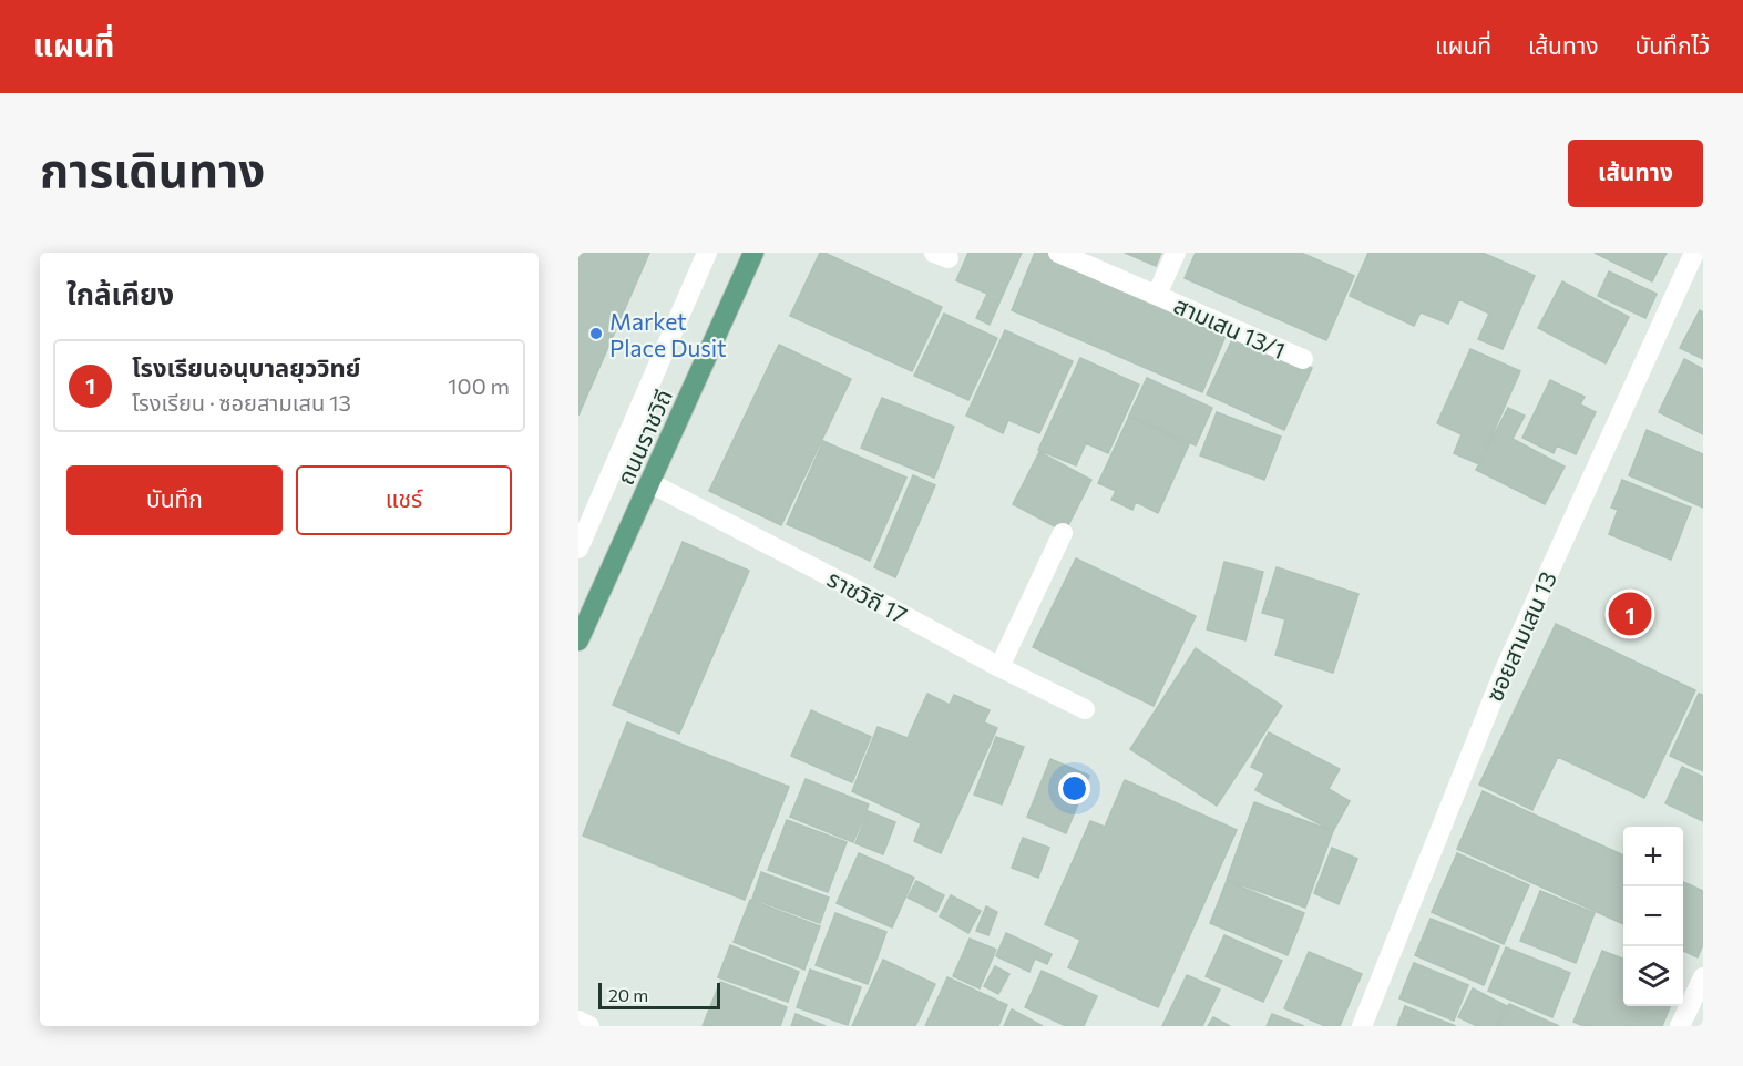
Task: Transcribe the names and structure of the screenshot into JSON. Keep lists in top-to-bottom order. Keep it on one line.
{"streets":{"main road":["ถนนราชวิถี"],"street":["สามเสน 13/1","ราชวิถี 17","ซอยสามเสน 13"]},"crossings":[["ถนนราชวิถี","ราชวิถี 17"]],"places":["Market Place Dusit"],"scale_bar":"20 m","page":{"header":"แผนที่","nav":["แผนที่","เส้นทาง","บันทึกไว้"],"title":"การเดินทาง","buttons":["เส้นทาง",["บันทึก","แชร์"]],"heading":"ใกล้เคียง","list":[{"mark":"1","name":"โรงเรียนอนุบาลยุววิทย์","note":"โรงเรียน · ซอยสามเสน 13","value":"100 m"}],"pins":"1","map_buttons":["+","−"],"scale":"20 m"}}
